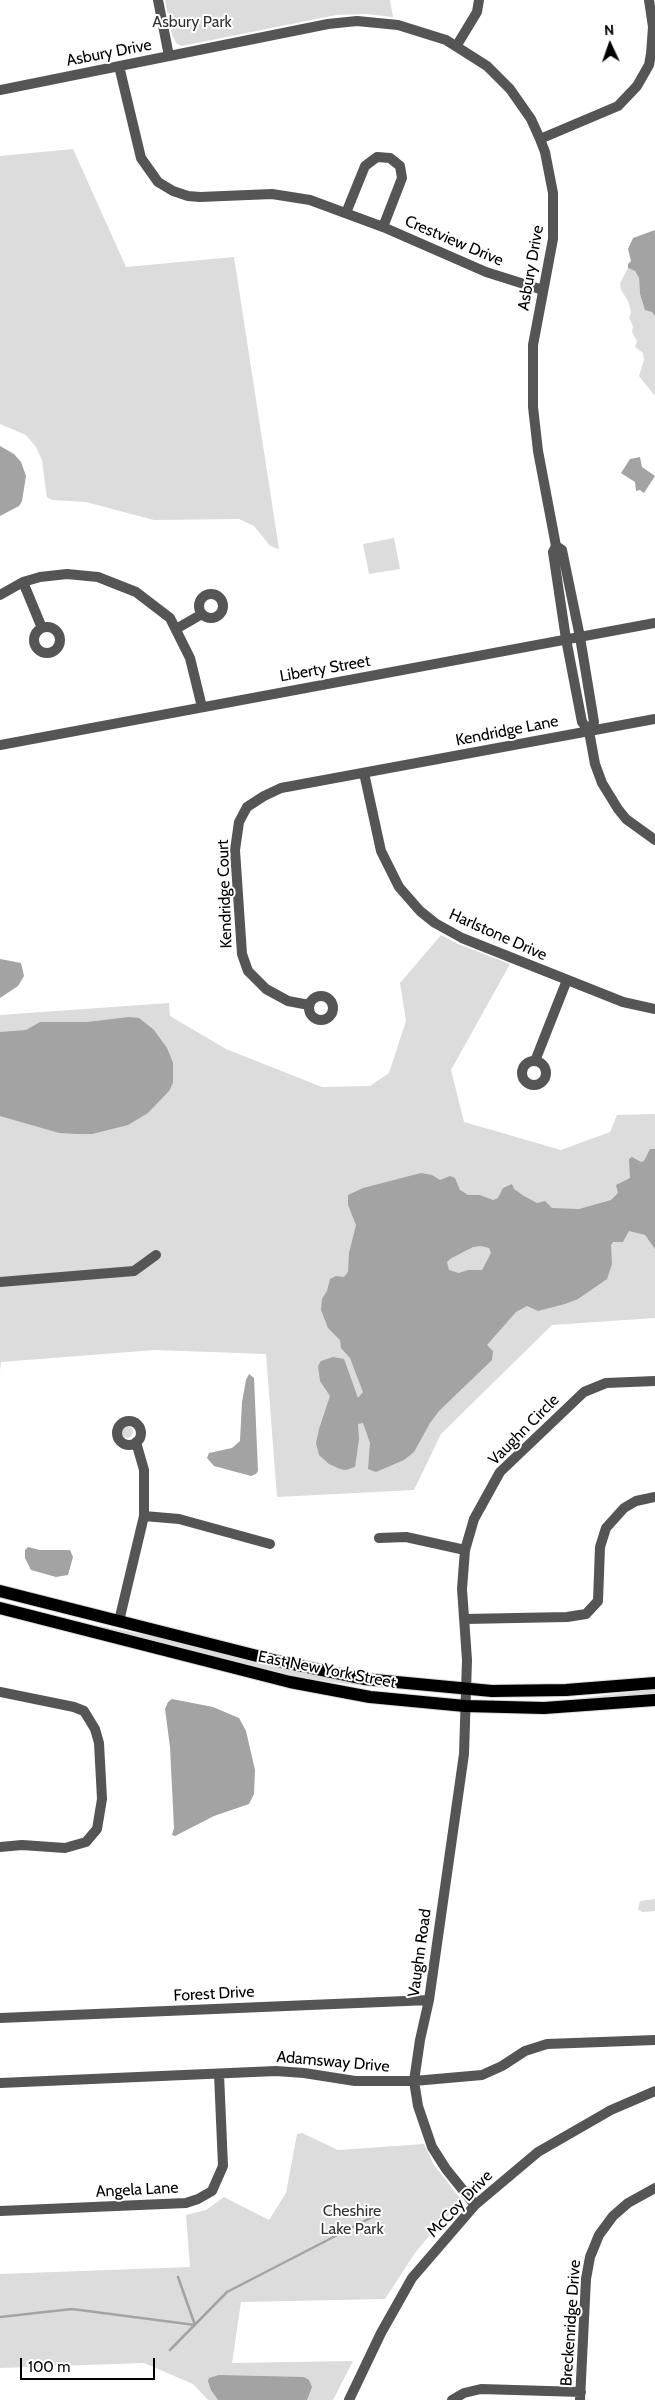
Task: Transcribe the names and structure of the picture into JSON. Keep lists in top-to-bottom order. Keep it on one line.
{"streets":{"main road":["East New York Street"],"street":["Asbury Drive","Crestview Drive","Liberty Street","Kendridge Lane","Kendridge Court","Harlstone Drive","Vaughn Circle","Vaughn Road","Forest Drive","Adamsway Drive","Angela Lane","McCoy Drive","Breckenridge Drive"]},"crossings":[["Asbury Drive","Crestview Drive"],["Asbury Drive","Liberty Street"],["Asbury Drive","Kendridge Lane"],["Kendridge Lane","Kendridge Court"],["Kendridge Lane","Harlstone Drive"],["Kendridge Court","Harlstone Drive"],["Vaughn Circle","East New York Street"],["Vaughn Circle","Vaughn Road"],["East New York Street","Vaughn Road"],["Vaughn Road","Forest Drive"],["Vaughn Road","Adamsway Drive"],["Vaughn Road","McCoy Drive"],["Adamsway Drive","Angela Lane"]],"parks":["Asbury Park","Cheshire Lake Park"],"scale_bar":"100 m","north":"top"}
